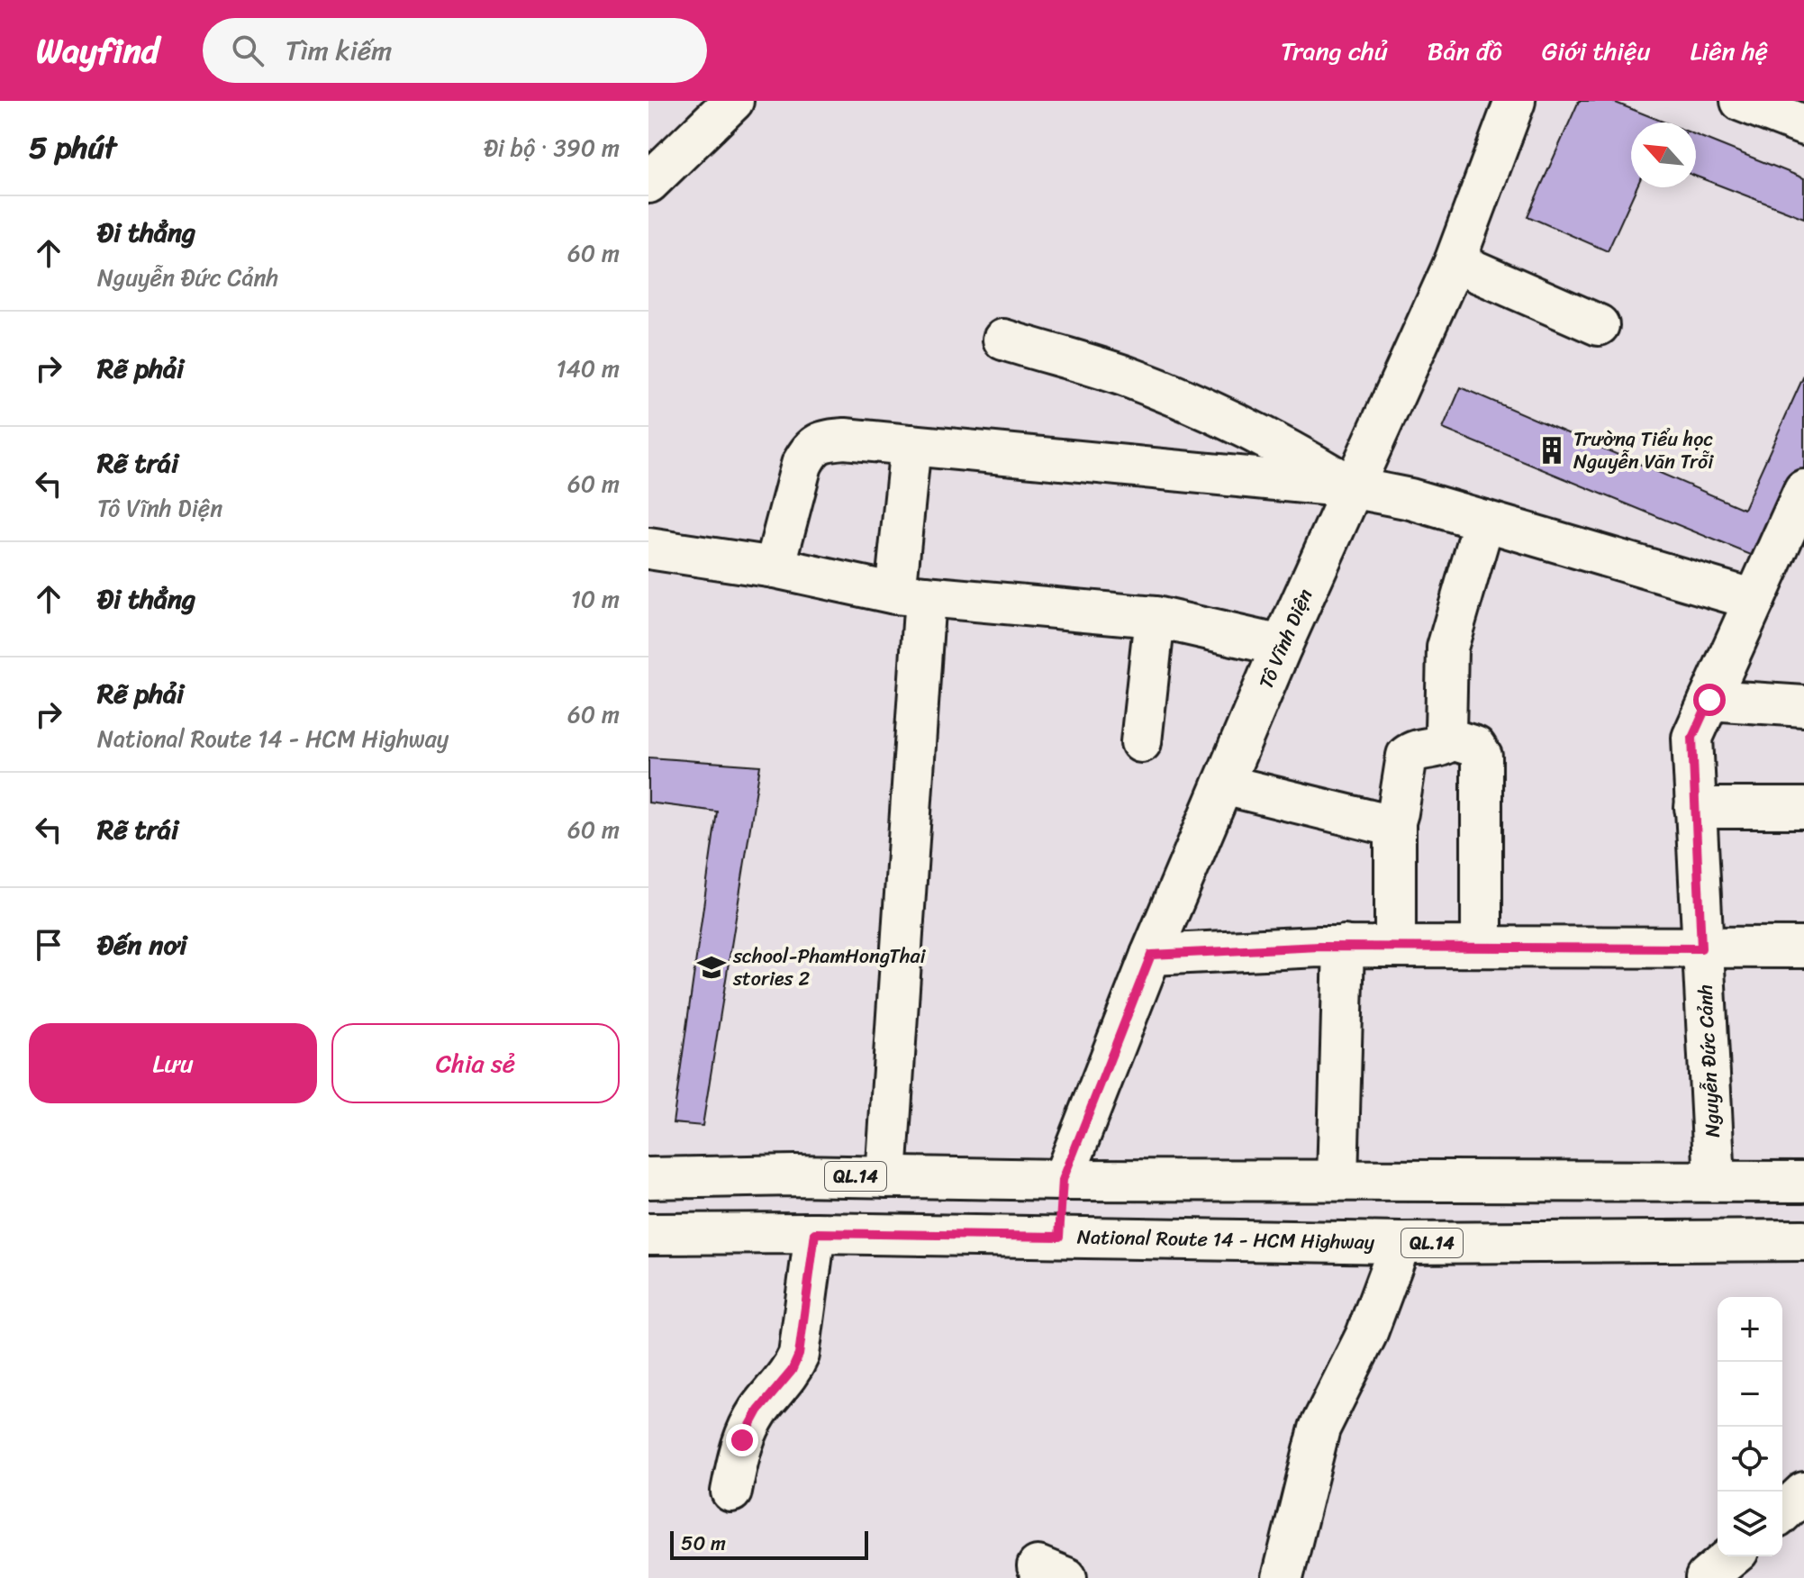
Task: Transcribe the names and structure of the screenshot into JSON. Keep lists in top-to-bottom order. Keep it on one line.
{"streets":{"street":["Tô Vĩnh Diện","Nguyễn Đức Cảnh","QL.14","National Route 14 - HCM Highway"]},"crossings":[["Tô Vĩnh Diện","QL.14"],["Tô Vĩnh Diện","National Route 14 - HCM Highway"],["Nguyễn Đức Cảnh","QL.14"]],"places":{"building":["Trường Tiểu học Nguyễn Văn Trỗi"],"school or university":["school-PhamHongThai stories 2"]},"scale_bar":"50 m","north":"top left","page":{"header":"Wayfind","search":"Tìm kiếm","nav":["Trang chủ","Bản đồ","Giới thiệu","Liên hệ"],"heading":["5 phút","Đi bộ · 390 m"],"list":[["Đi thẳng","Nguyễn Đức Cảnh","60 m"],["Rẽ phải","140 m"],["Rẽ trái","Tô Vĩnh Diện","60 m"],["Đi thẳng","10 m"],["Rẽ phải","National Route 14 - HCM Highway","60 m"],["Rẽ trái","60 m"],"Đến nơi"],"buttons":["Lưu","Chia sẻ"],"map_buttons":["+","−"],"scale":"50 m"}}
